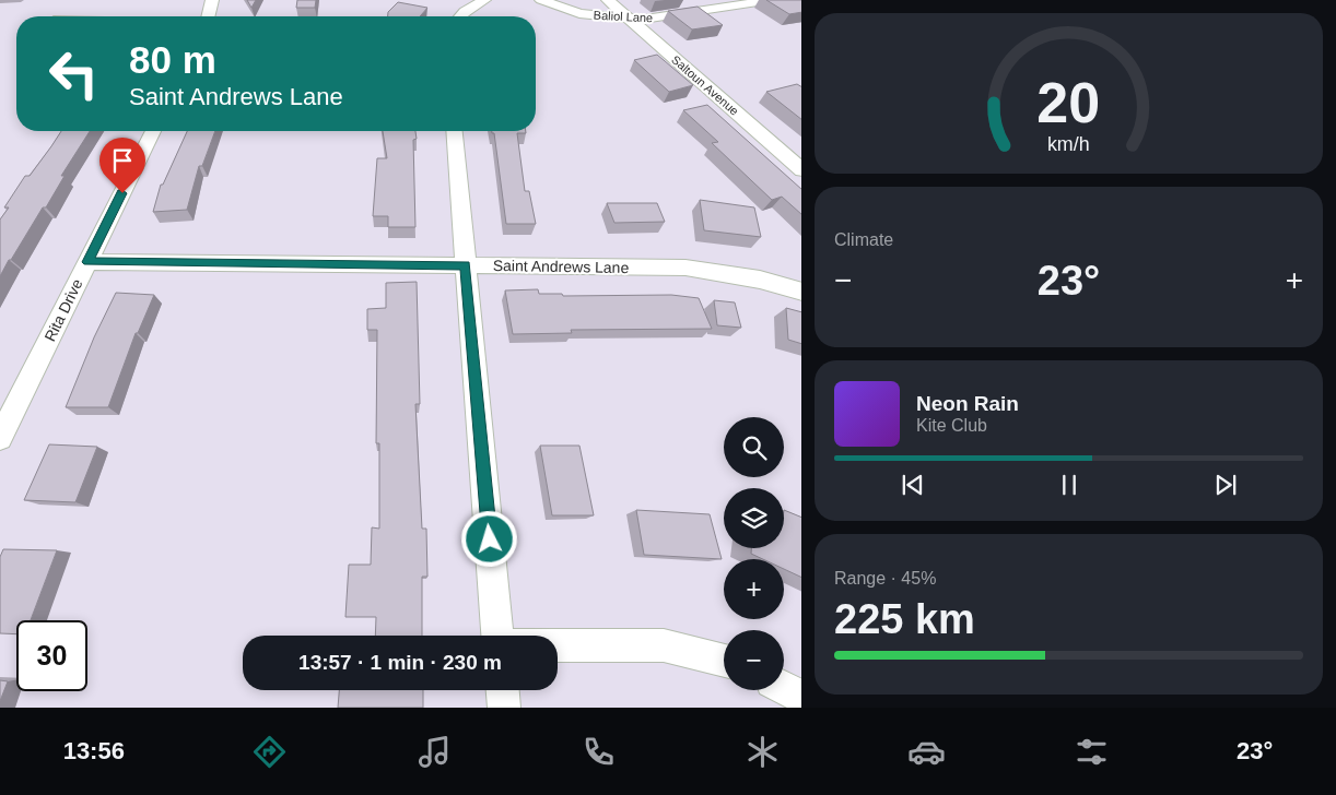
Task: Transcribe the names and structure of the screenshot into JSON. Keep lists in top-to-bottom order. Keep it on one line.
{"streets":{"street":["Baliol Lane","Saltoun Avenue","Saint Andrews Lane","Rita Drive"]},"crossings":[["Baliol Lane","Saltoun Avenue"],["Saint Andrews Lane","Rita Drive"]],"page":{"turn":["80 m","Saint Andrews Lane"],"tile":["Climate",["Range · 45%","225 km"]],"heat":["−","23°","+"],"song":["Neon Rain","Kite Club"],"map_buttons":["+","−"],"limit":"30","trip":"13:57 · 1 min · 230 m","tabs":["13:56","23°"],"gauge":["20","km/h"]}}
